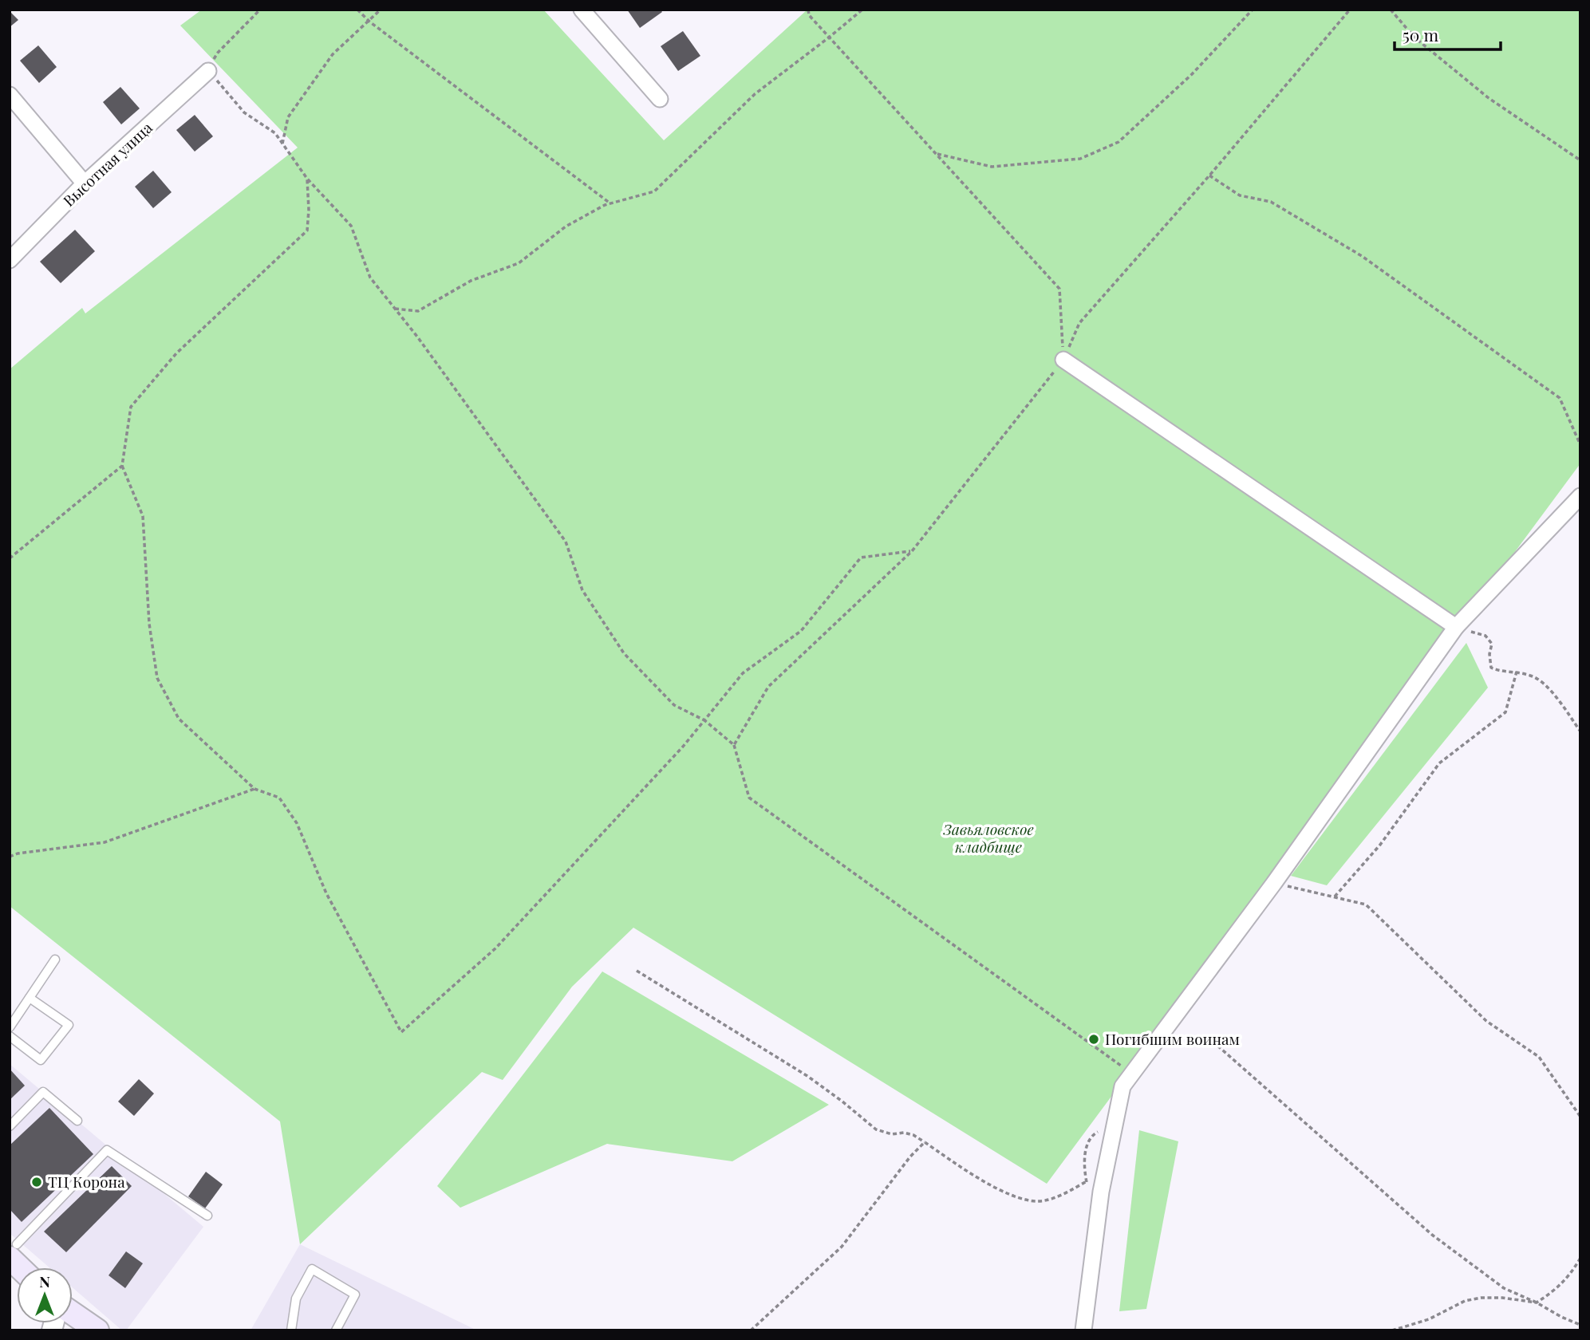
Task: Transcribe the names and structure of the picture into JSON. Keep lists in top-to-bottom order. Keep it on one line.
{"streets":{"street":["Высотная улица"]},"parks":["Завьяловское кладбище"],"places":["Погибшим воинам","ТЦ Корона"],"scale_bar":"50 m","north":"top"}
